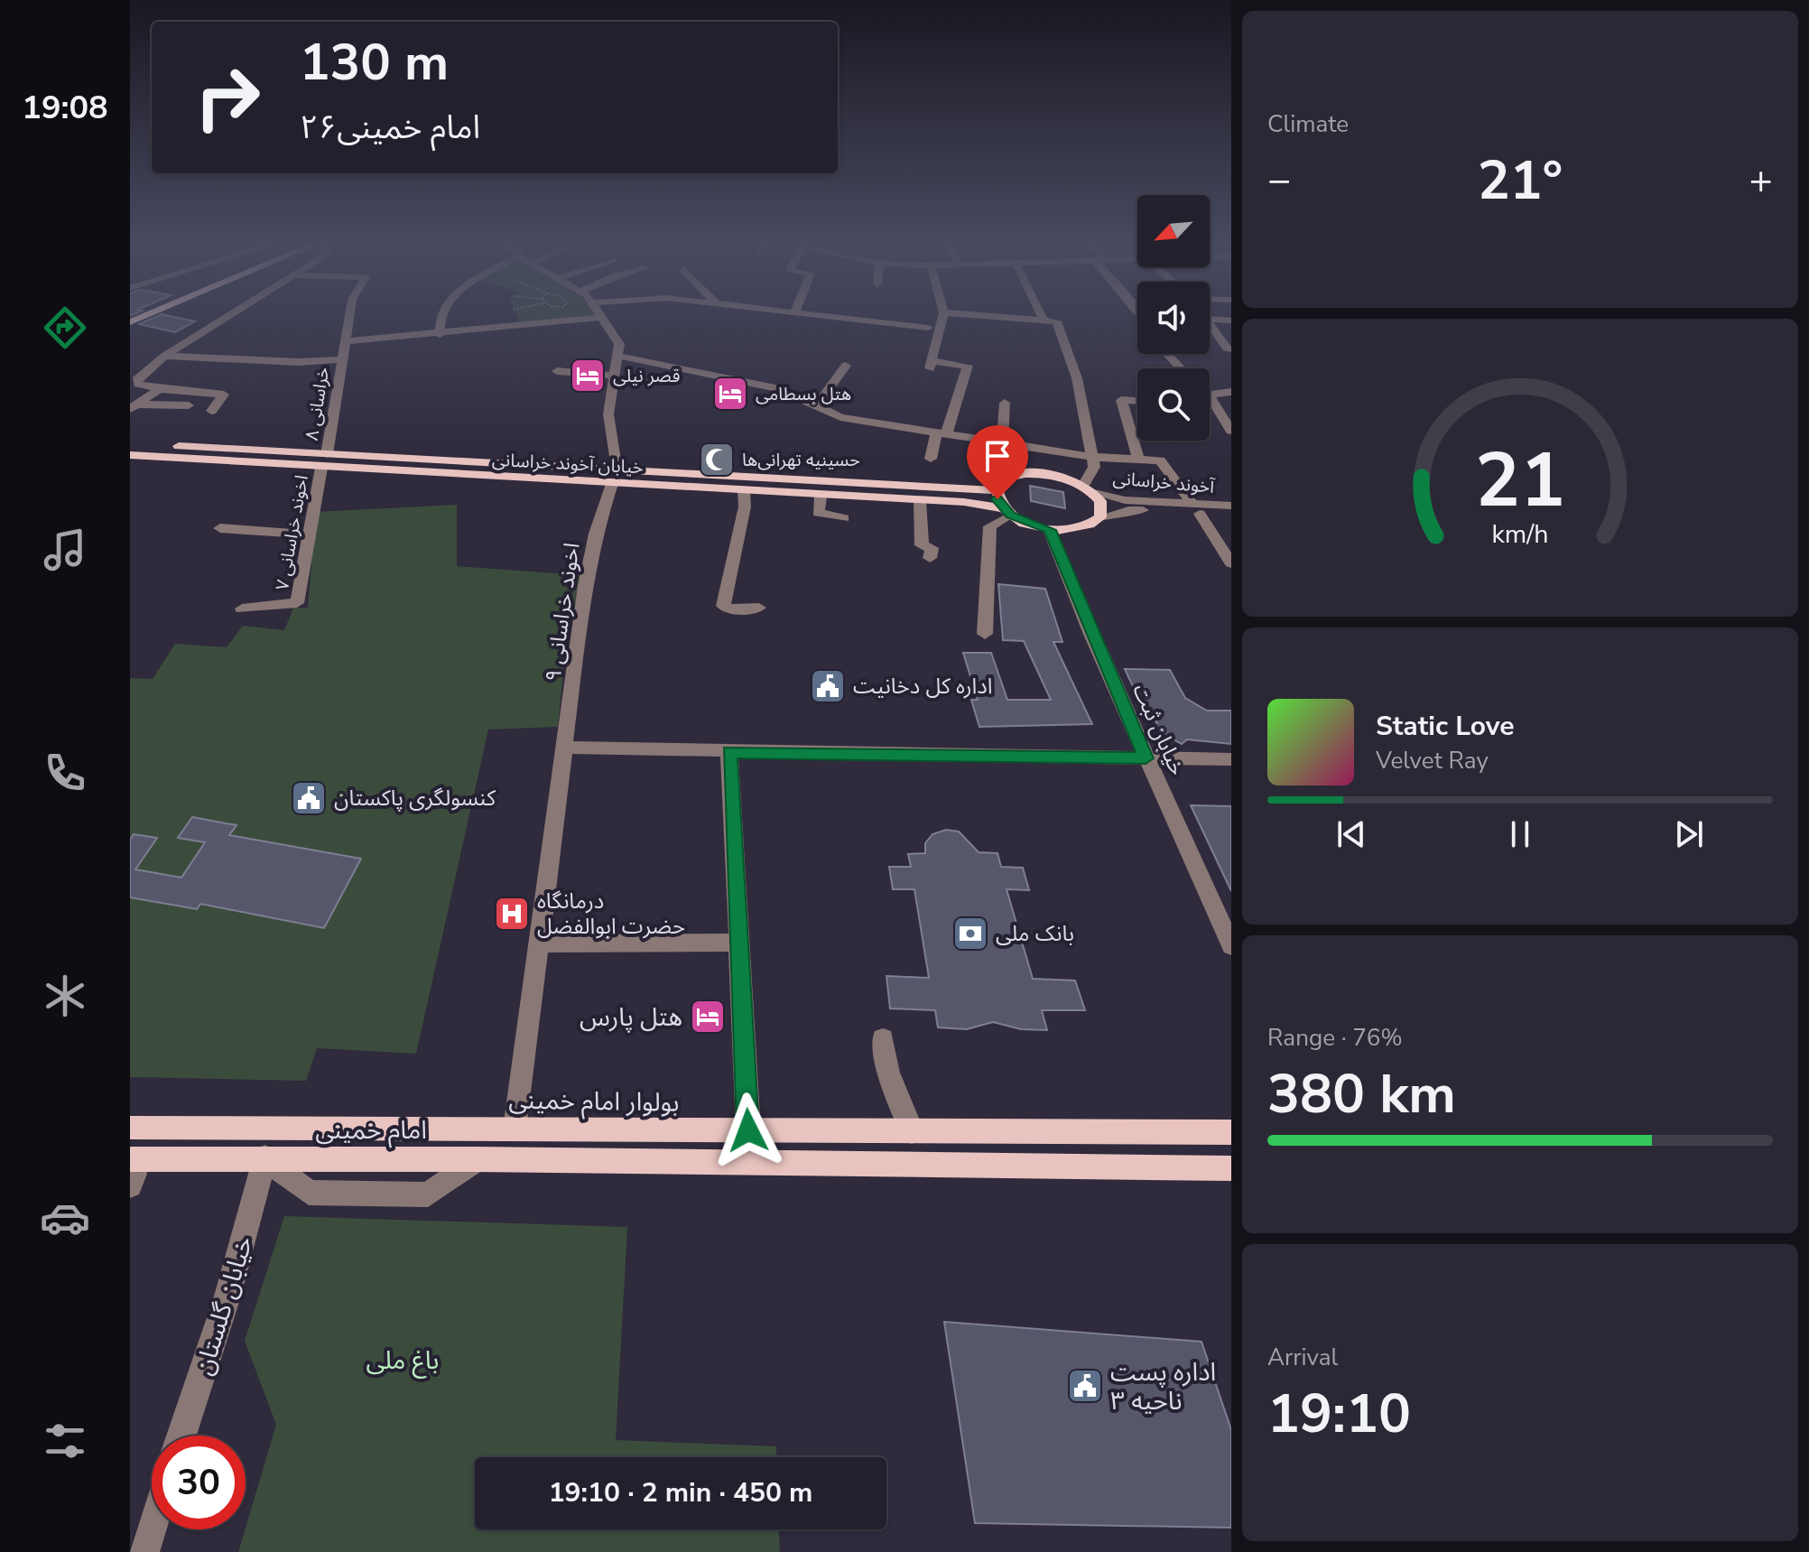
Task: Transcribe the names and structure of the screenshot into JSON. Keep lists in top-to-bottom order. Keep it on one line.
{"streets":{"main road":["خیابان آخوند خراسانی","بولوار امام خمینی","امام خمینی"],"street":["خراسانی ۸","آخوند خراسانی","اخوند خراسانی ۷","اخوند خراسانی ۹","خیابان ثبت","خیابان گلستان"]},"crossings":[["خراسانی ۸","خیابان آخوند خراسانی"],["خراسانی ۸","اخوند خراسانی ۷"],["خیابان آخوند خراسانی","اخوند خراسانی ۷"],["خیابان آخوند خراسانی","اخوند خراسانی ۹"],["خیابان آخوند خراسانی","خیابان ثبت"],["اخوند خراسانی ۹","بولوار امام خمینی"],["امام خمینی","خیابان گلستان"]],"parks":["باغ ملی"],"places":{"hotel":["قصر نیلی","هتل بسطامی","هتل پارس"],"mosque":["حسینیه تهرانی‌ها"],"public building":["اداره کل دخانیت","کنسولگری پاکستان","اداره پست ناحیه ۳"],"hospital":["درمانگاه حضرت ابوالفضل"],"bank":["بانک ملی"]},"north":"bottom left","page":{"tabs":"19:08","tile":["Climate",["Range · 76%","380 km"],["Arrival","19:10"]],"turn":["130 m","امام خمینی۲۶"],"heat":["−","21°","+"],"song":["Static Love","Velvet Ray"],"limit":"30","trip":"19:10 · 2 min · 450 m","gauge":["21","km/h"]}}
